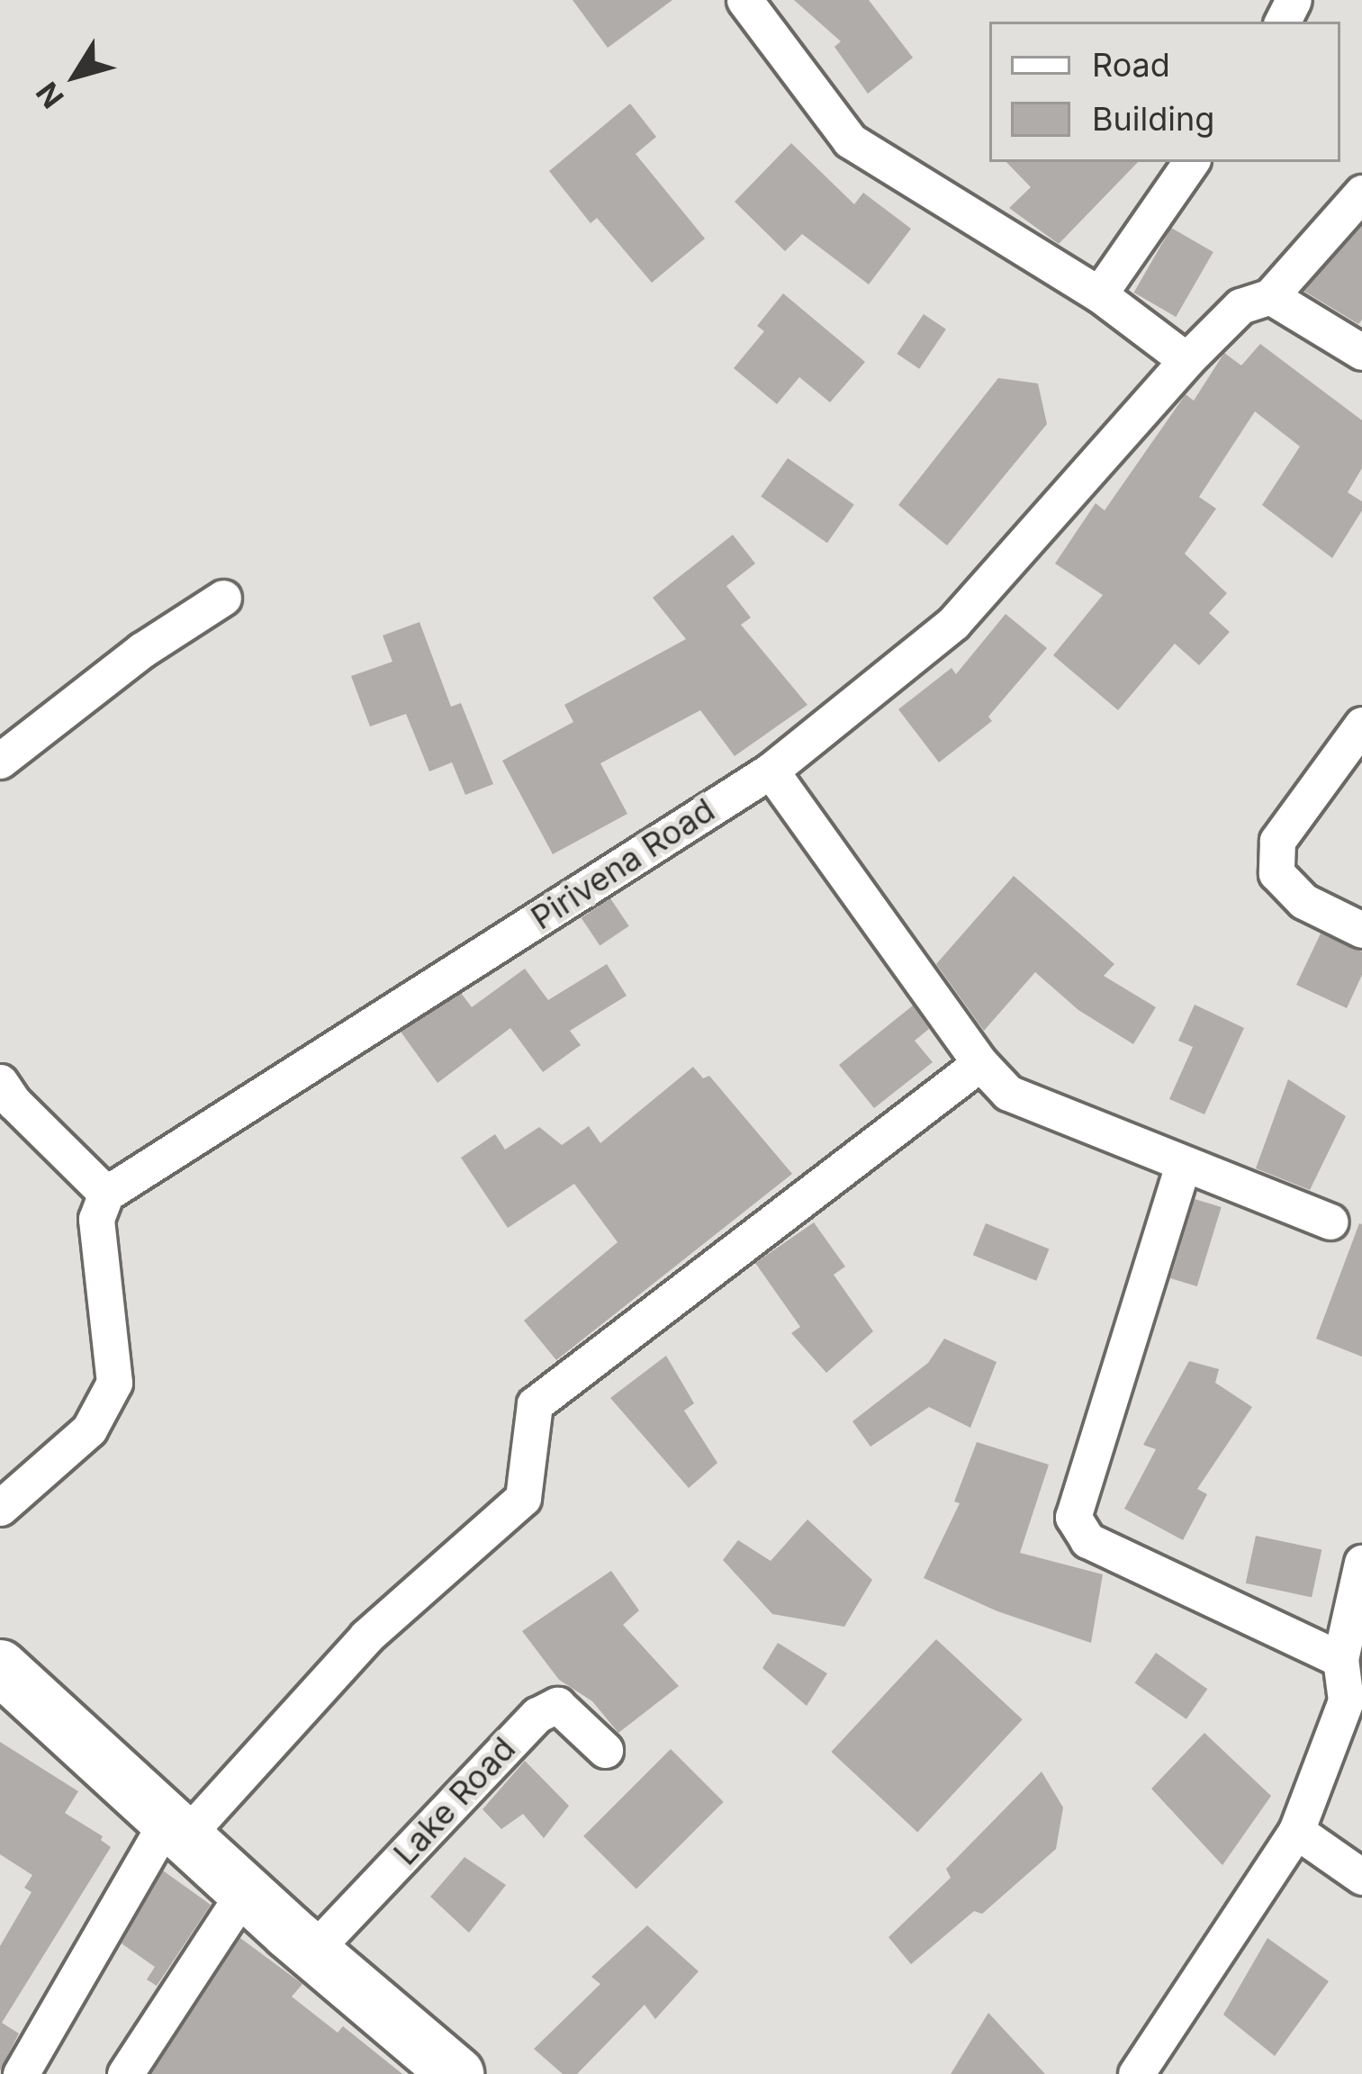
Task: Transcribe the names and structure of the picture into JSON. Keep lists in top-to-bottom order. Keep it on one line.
{"streets":{"street":["Pirivena Road","Lake Road"]},"legend":["Road","Building"],"north":"bottom left"}
